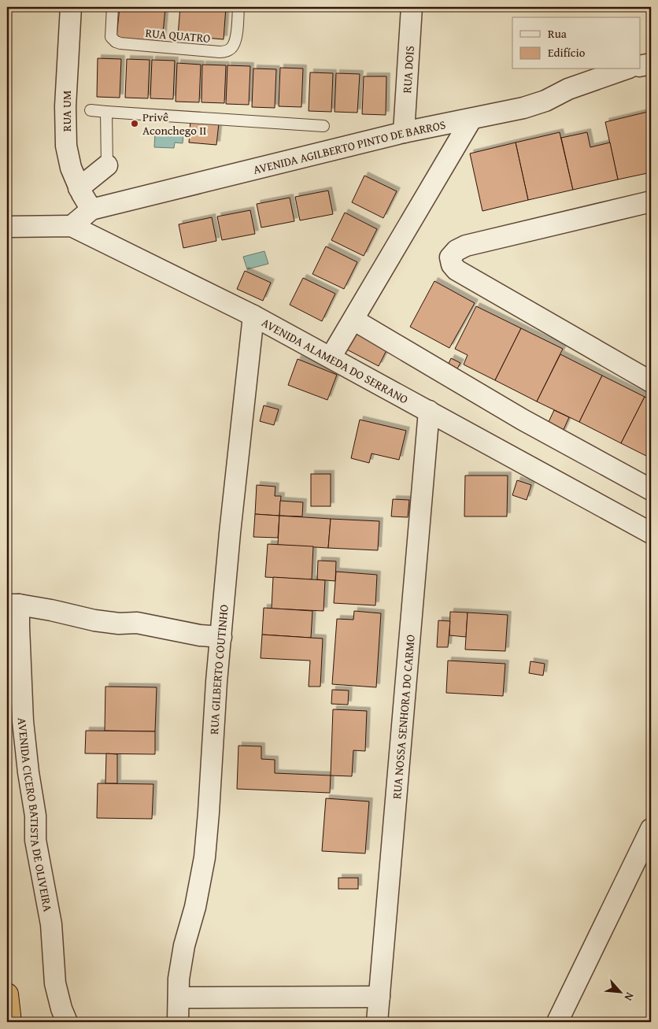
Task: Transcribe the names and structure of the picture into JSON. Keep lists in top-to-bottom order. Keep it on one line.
{"streets":{"street":["RUA DOIS","RUA UM","AVENIDA AGILBERTO PINTO DE BARROS","AVENIDA ALAMEDA DO SERRANO","RUA GILBERTO COUTINHO","RUA NOSSA SENHORA DO CARMO","AVENIDA CICERO BATISTA DE OLIVEIRA"],"lane":["RUA QUATRO"]},"crossings":[["RUA DOIS","AVENIDA AGILBERTO PINTO DE BARROS"],["RUA UM","AVENIDA AGILBERTO PINTO DE BARROS"],["AVENIDA AGILBERTO PINTO DE BARROS","AVENIDA ALAMEDA DO SERRANO"],["AVENIDA ALAMEDA DO SERRANO","RUA GILBERTO COUTINHO"],["AVENIDA ALAMEDA DO SERRANO","RUA NOSSA SENHORA DO CARMO"]],"places":["Privê Aconchego II"],"legend":["Rua","Edifício"],"north":"bottom right"}
